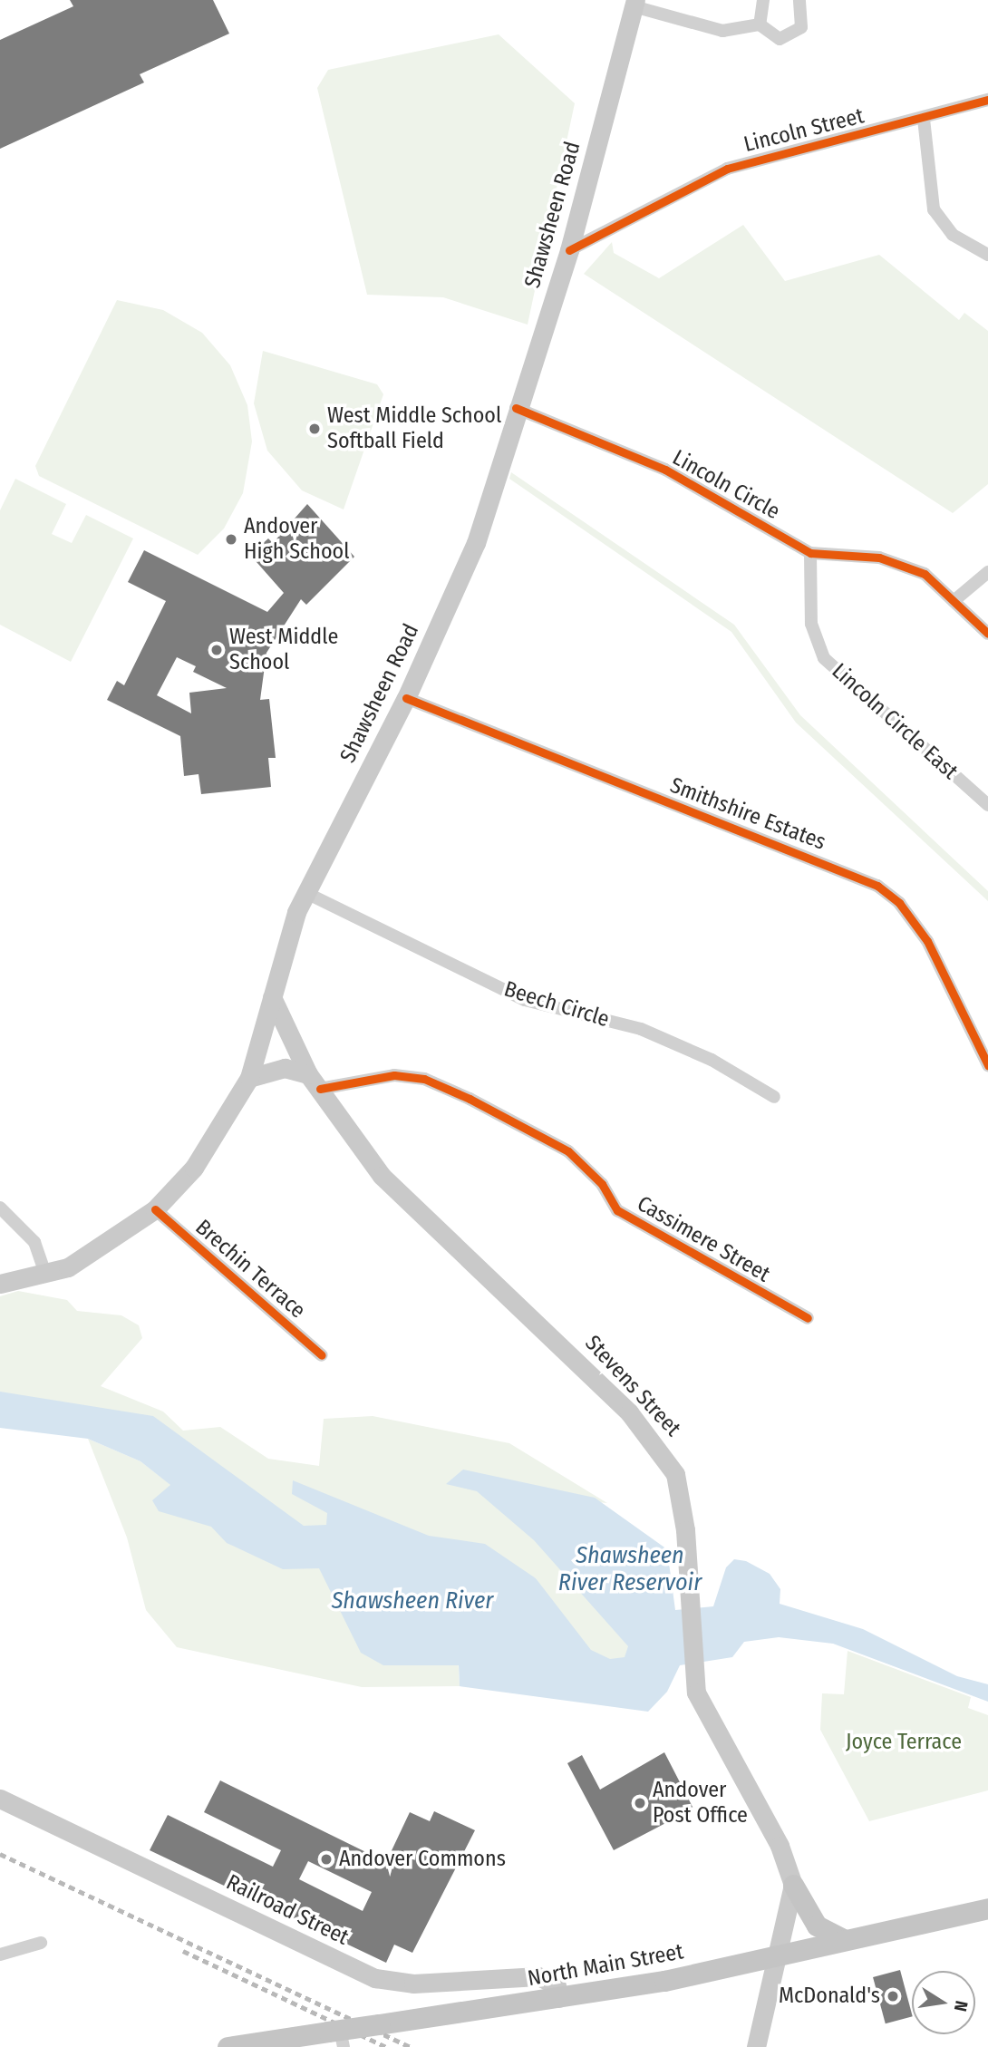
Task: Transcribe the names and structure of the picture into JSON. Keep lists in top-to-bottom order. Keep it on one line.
{"streets":{"main road":["Shawsheen Road","Stevens Street","Railroad Street","North Main Street"],"street":["Lincoln Street","Lincoln Circle","Lincoln Circle East","Smithshire Estates","Beech Circle","Cassimere Street","Brechin Terrace"]},"crossings":[["Lincoln Street","Shawsheen Road"],["Shawsheen Road","Lincoln Circle"],["Shawsheen Road","Smithshire Estates"],["Shawsheen Road","Beech Circle"],["Shawsheen Road","Brechin Terrace"],["Shawsheen Road","Stevens Street"],["Lincoln Circle","Lincoln Circle East"],["Cassimere Street","Stevens Street"],["Railroad Street","North Main Street"]],"water":["Shawsheen River Reservoir","Shawsheen River"],"parks":["Joyce Terrace"],"places":["West Middle School Softball Field","Andover High School","West Middle School","Andover Post Office","Andover Commons","McDonald's"],"north":"right"}
